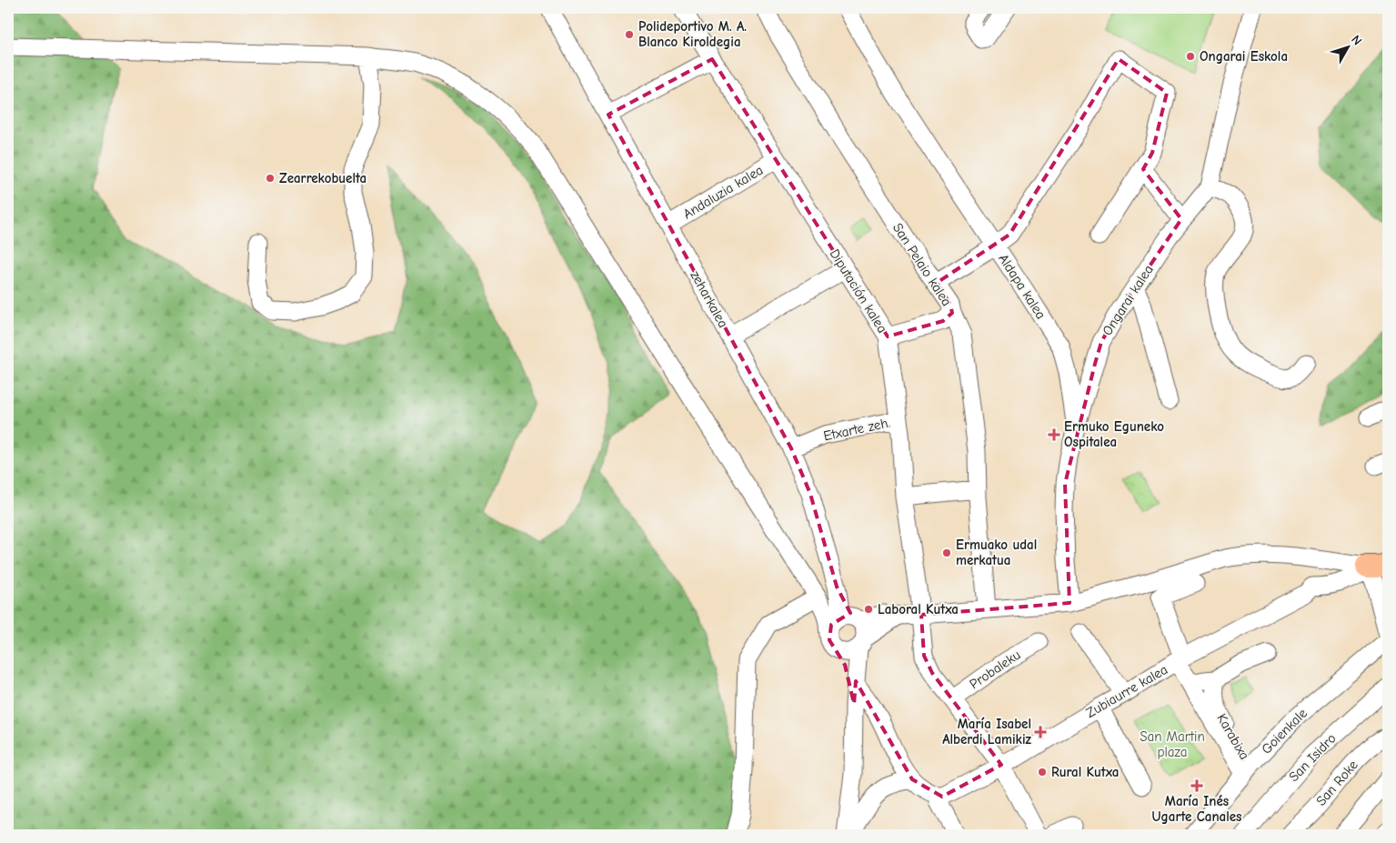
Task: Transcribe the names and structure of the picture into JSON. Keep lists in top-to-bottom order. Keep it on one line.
{"streets":{"street":["Andaluzia kalea","San Pelaio kalea","Aldapa kalea","Diputación kalea","zeharkalea","Ongarai kalea","Etxarte zeh.","Probaleku","Zubiaurre kalea","Goienkale","Karabixa","San Isidro","San Roke"]},"crossings":[["Andaluzia kalea","Diputación kalea"],["Andaluzia kalea","zeharkalea"],["Aldapa kalea","Ongarai kalea"],["Diputación kalea","Etxarte zeh."],["zeharkalea","Etxarte zeh."],["Zubiaurre kalea","Karabixa"],["Goienkale","Karabixa"]],"parks":["San Martin plaza"],"places":{"other":["Polideportivo M. A. Blanco Kiroldegia","Ongarai Eskola","Zearrekobuelta","Ermuako udal merkatua","Laboral Kutxa","Rural Kutxa"],"health":["Ermuko Eguneko Ospitalea","María Isabel Alberdi Lamikiz","María Inés Ugarte Canales"]},"north":"top right"}
